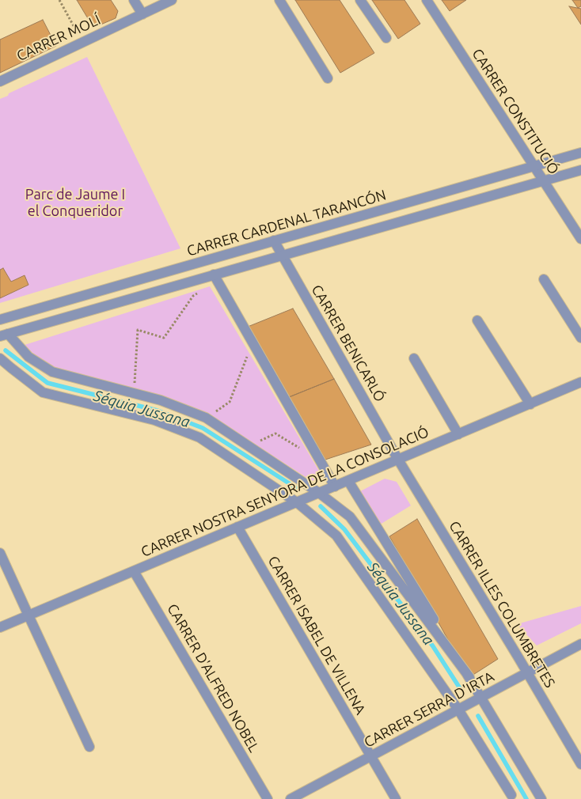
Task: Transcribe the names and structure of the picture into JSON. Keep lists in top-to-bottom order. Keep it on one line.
{"streets":{"street":["CARRER MOLÍ","CARRER CONSTITUCIÓ","CARRER CARDENAL TARANCÓN","CARRER BENICARLÓ","CARRER NOSTRA SENYORA DE LA CONSOLACIÓ","CARRER ILLES COLUMBRETES","CARRER ISABEL DE VILLENA","CARRER D'ALFRED NOBEL","CARRER SERRA D'IRTA"]},"crossings":[["CARRER CONSTITUCIÓ","CARRER CARDENAL TARANCÓN"],["CARRER CARDENAL TARANCÓN","CARRER BENICARLÓ"],["CARRER BENICARLÓ","CARRER NOSTRA SENYORA DE LA CONSOLACIÓ"],["CARRER BENICARLÓ","CARRER ILLES COLUMBRETES"],["CARRER NOSTRA SENYORA DE LA CONSOLACIÓ","CARRER ILLES COLUMBRETES"],["CARRER NOSTRA SENYORA DE LA CONSOLACIÓ","CARRER ISABEL DE VILLENA"],["CARRER NOSTRA SENYORA DE LA CONSOLACIÓ","CARRER D'ALFRED NOBEL"],["CARRER ILLES COLUMBRETES","CARRER SERRA D'IRTA"],["CARRER ISABEL DE VILLENA","CARRER SERRA D'IRTA"]],"water":["Séquia Jussana"],"parks":["Parc de Jaume I el Conqueridor"]}
